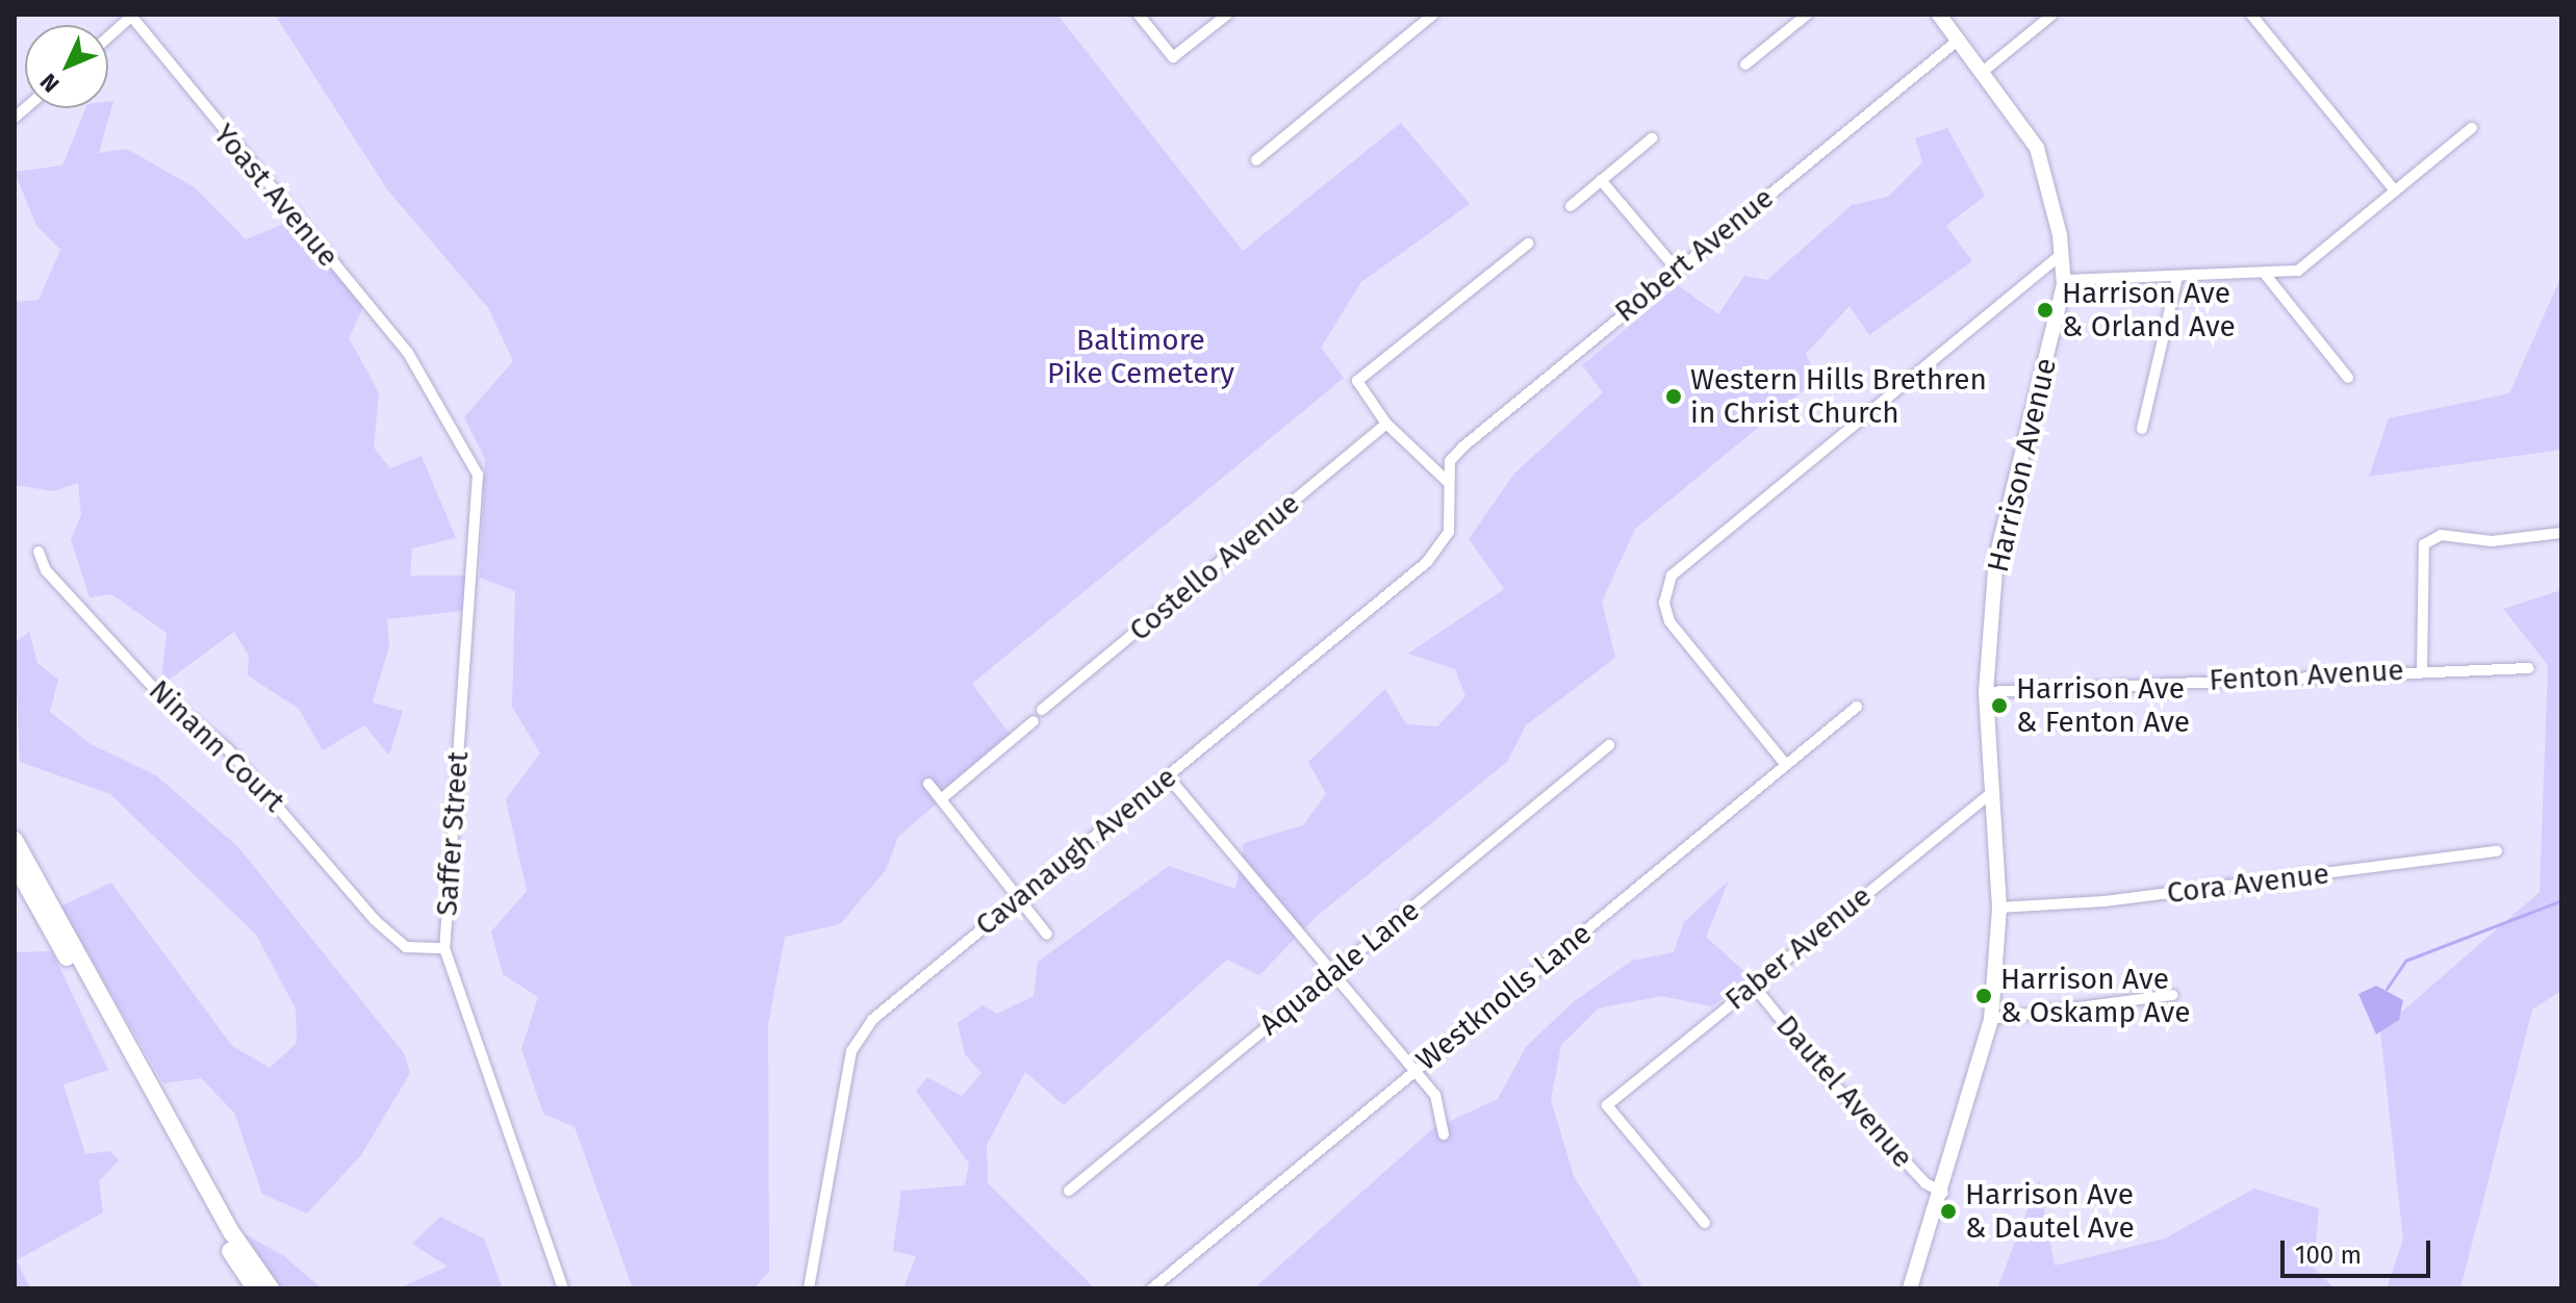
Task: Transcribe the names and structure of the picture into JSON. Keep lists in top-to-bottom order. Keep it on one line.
{"streets":{"main road":["Harrison Avenue"],"street":["Yoast Avenue","Robert Avenue","Costello Avenue","Fenton Avenue","Ninann Court","Saffer Street","Cavanaugh Avenue","Cora Avenue","Faber Avenue","Aquadale Lane","Westknolls Lane","Dautel Avenue"]},"crossings":[["Yoast Avenue","Saffer Street"],["Robert Avenue","Harrison Avenue"],["Robert Avenue","Cavanaugh Avenue"],["Harrison Avenue","Fenton Avenue"],["Harrison Avenue","Cora Avenue"],["Harrison Avenue","Faber Avenue"],["Harrison Avenue","Dautel Avenue"],["Ninann Court","Saffer Street"],["Faber Avenue","Dautel Avenue"]],"parks":["Baltimore Pike Cemetery"],"places":["Harrison Ave & Orland Ave","Western Hills Brethren in Christ Church","Harrison Ave & Fenton Ave","Harrison Ave & Oskamp Ave","Harrison Ave & Dautel Ave"],"scale_bar":"100 m","north":"bottom left"}
